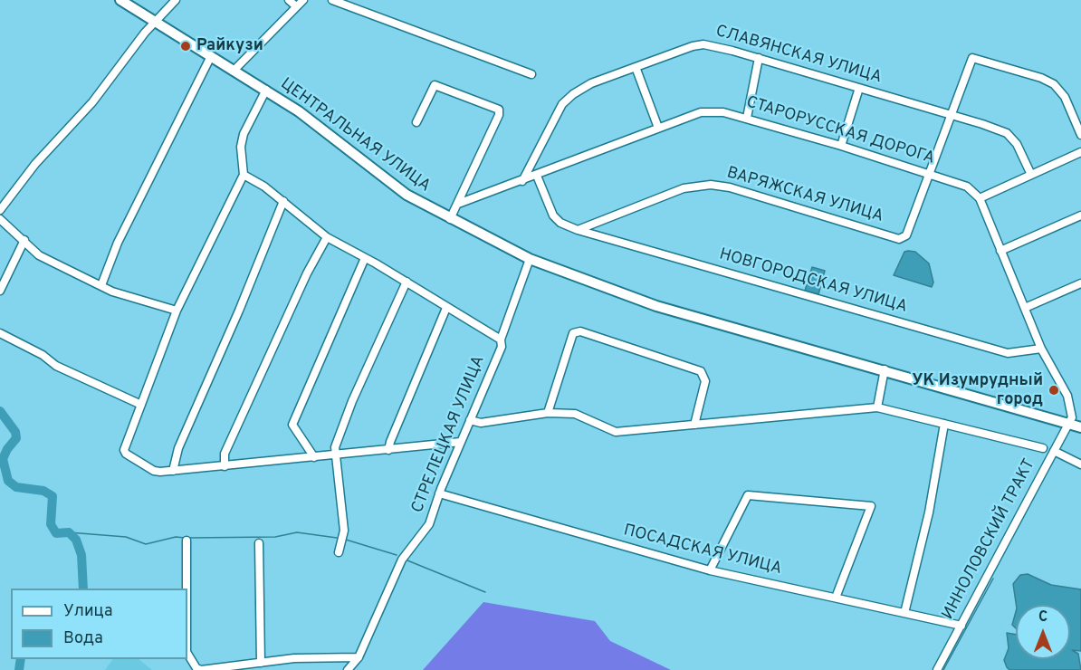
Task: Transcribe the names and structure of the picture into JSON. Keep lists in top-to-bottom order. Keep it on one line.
{"streets":{"main road":["ЦЕНТРАЛЬНАЯ УЛИЦА"],"street":["СЛАВЯНСКАЯ УЛИЦА","СТАРОРУССКАЯ ДОРОГА","ВАРЯЖСКАЯ УЛИЦА","НОВГОРОДСКАЯ УЛИЦА","СТРЕЛЕЦКАЯ УЛИЦА","ИННОЛОВСКИЙ ТРАКТ","ПОСАДСКАЯ УЛИЦА"]},"crossings":[["СЛАВЯНСКАЯ УЛИЦА","СТАРОРУССКАЯ ДОРОГА"],["СЛАВЯНСКАЯ УЛИЦА","ВАРЯЖСКАЯ УЛИЦА"],["СТАРОРУССКАЯ ДОРОГА","ВАРЯЖСКАЯ УЛИЦА"],["ЦЕНТРАЛЬНАЯ УЛИЦА","СТРЕЛЕЦКАЯ УЛИЦА"],["ЦЕНТРАЛЬНАЯ УЛИЦА","ИННОЛОВСКИЙ ТРАКТ"],["ВАРЯЖСКАЯ УЛИЦА","НОВГОРОДСКАЯ УЛИЦА"],["СТРЕЛЕЦКАЯ УЛИЦА","ПОСАДСКАЯ УЛИЦА"],["ИННОЛОВСКИЙ ТРАКТ","ПОСАДСКАЯ УЛИЦА"]],"places":["Райкузи","УК Изумрудный город"],"legend":["Улица","Вода"],"north":"top"}
